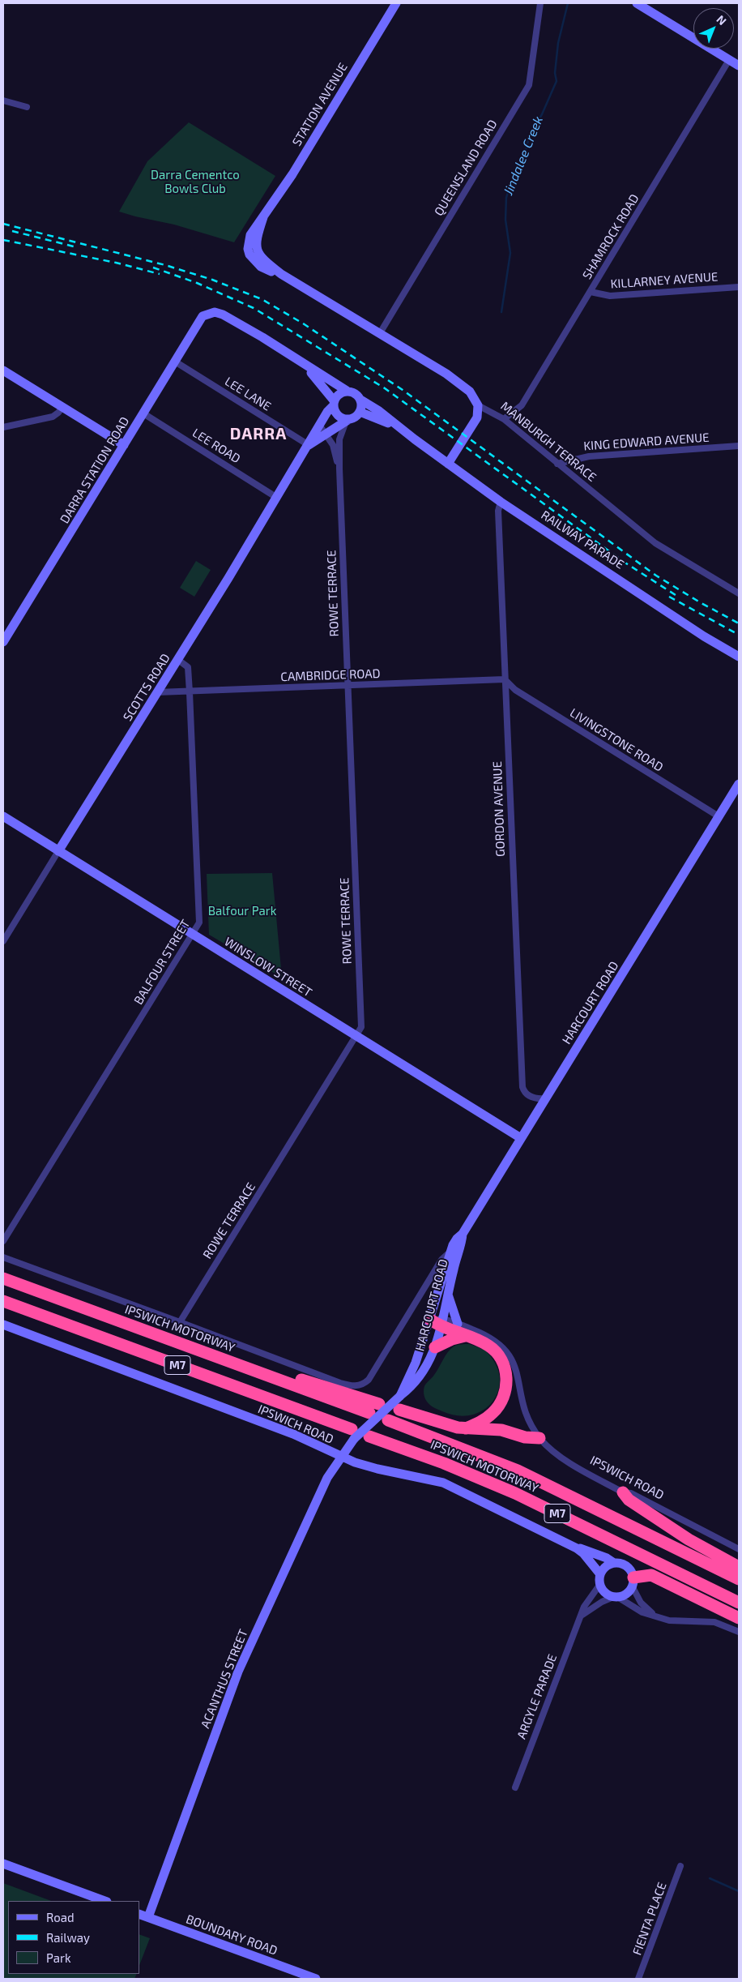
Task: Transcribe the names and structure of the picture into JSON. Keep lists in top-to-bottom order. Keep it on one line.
{"streets":{"highway":["IPSWICH MOTORWAY","M7"],"street":["STATION AVENUE","QUEENSLAND ROAD","SHAMROCK ROAD","KILLARNEY AVENUE","LEE LANE","MANBURGH TERRACE","KING EDWARD AVENUE","LEE ROAD","DARRA STATION ROAD","RAILWAY PARADE","ROWE TERRACE","CAMBRIDGE ROAD","SCOTTS ROAD","LIVINGSTONE ROAD","GORDON AVENUE","BALFOUR STREET","WINSLOW STREET","HARCOURT ROAD","IPSWICH ROAD","ACANTHUS STREET","ARGYLE PARADE","FIENTA PLACE","BOUNDARY ROAD"]},"crossings":[["STATION AVENUE","MANBURGH TERRACE"],["QUEENSLAND ROAD","MANBURGH TERRACE"],["SHAMROCK ROAD","KILLARNEY AVENUE"],["SHAMROCK ROAD","MANBURGH TERRACE"],["LEE LANE","DARRA STATION ROAD"],["LEE LANE","SCOTTS ROAD"],["MANBURGH TERRACE","KING EDWARD AVENUE"],["LEE ROAD","DARRA STATION ROAD"],["LEE ROAD","SCOTTS ROAD"],["RAILWAY PARADE","ROWE TERRACE"],["RAILWAY PARADE","SCOTTS ROAD"],["RAILWAY PARADE","GORDON AVENUE"],["ROWE TERRACE","CAMBRIDGE ROAD"],["ROWE TERRACE","SCOTTS ROAD"],["ROWE TERRACE","WINSLOW STREET"],["ROWE TERRACE","HARCOURT ROAD"],["CAMBRIDGE ROAD","SCOTTS ROAD"],["CAMBRIDGE ROAD","LIVINGSTONE ROAD"],["CAMBRIDGE ROAD","GORDON AVENUE"],["CAMBRIDGE ROAD","BALFOUR STREET"],["SCOTTS ROAD","BALFOUR STREET"],["SCOTTS ROAD","WINSLOW STREET"],["LIVINGSTONE ROAD","GORDON AVENUE"],["LIVINGSTONE ROAD","HARCOURT ROAD"],["GORDON AVENUE","HARCOURT ROAD"],["BALFOUR STREET","WINSLOW STREET"],["WINSLOW STREET","HARCOURT ROAD"],["HARCOURT ROAD","M7"],["HARCOURT ROAD","IPSWICH ROAD"],["HARCOURT ROAD","ACANTHUS STREET"],["IPSWICH ROAD","ACANTHUS STREET"],["IPSWICH ROAD","ARGYLE PARADE"],["ACANTHUS STREET","BOUNDARY ROAD"]],"districts":["DARRA"],"water":["Jindalee Creek"],"parks":["Darra Cementco Bowls Club","Balfour Park"],"legend":["Road","Railway","Park"],"north":"top right"}
